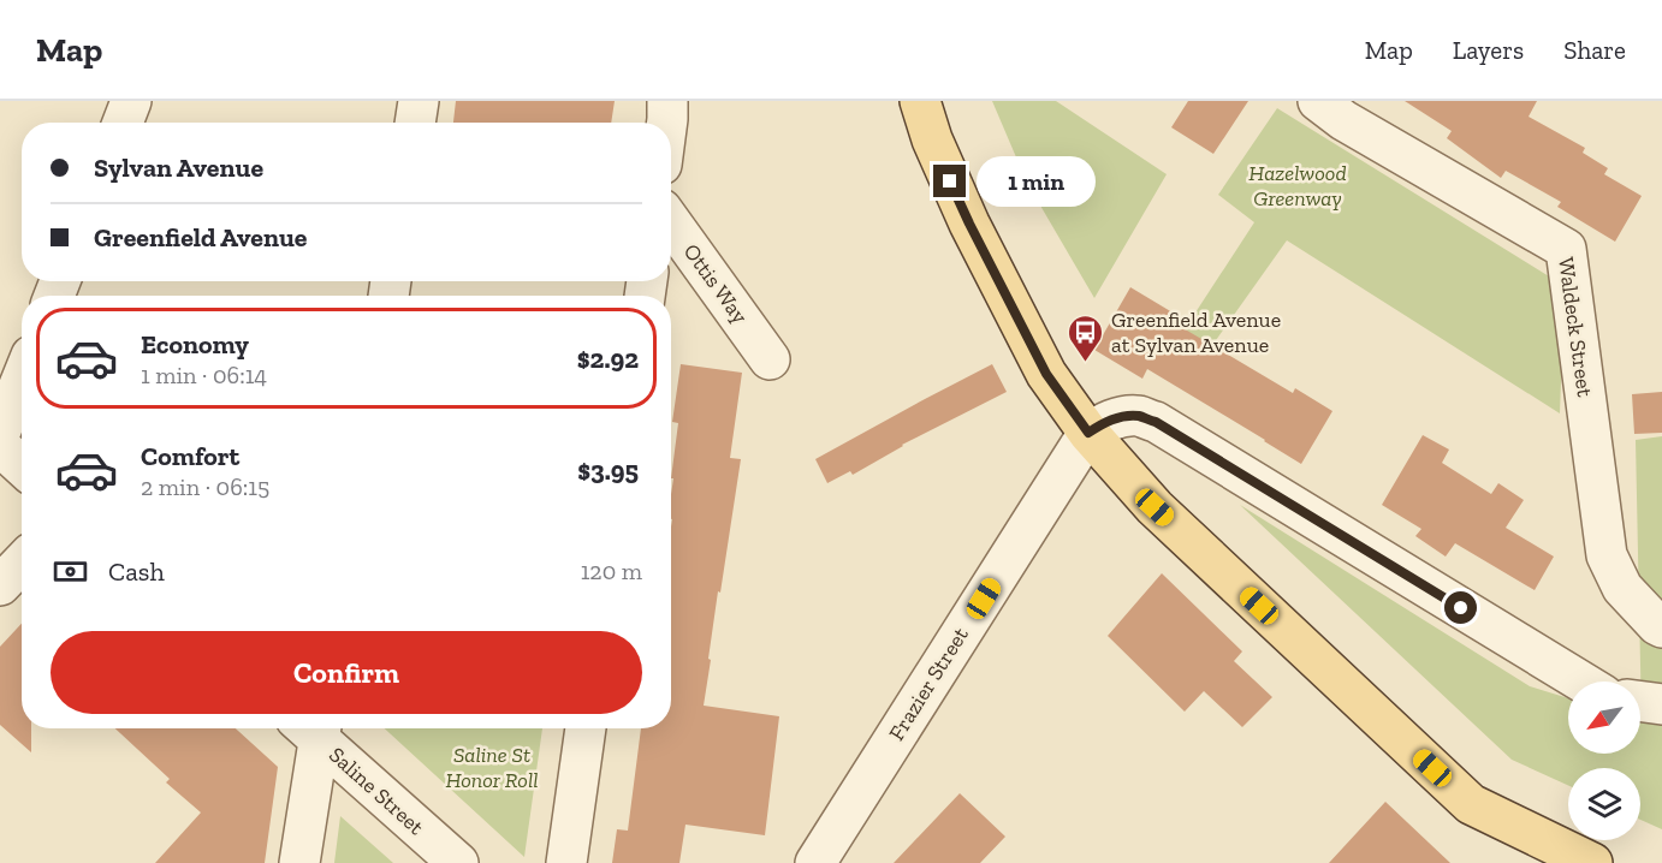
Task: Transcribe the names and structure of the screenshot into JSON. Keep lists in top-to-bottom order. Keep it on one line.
{"streets":{"street":["Ottis Way","Waldeck Street","Frazier Street","Saline Street"]},"parks":["Hazelwood Greenway","Saline St Honor Roll"],"places":{"bus stop":["Greenfield Avenue at Sylvan Avenue"]},"north":"bottom left","page":{"header":"Map","nav":["Map","Layers","Share"],"banner":["Sylvan Avenue","Greenfield Avenue"],"bubble":"1 min","list":[{"name":"Economy","note":"1 min · 06:14","value":"$2.92"},{"name":"Comfort","note":"2 min · 06:15","value":"$3.95"}],"pay":["Cash","120 m"],"buttons":"Confirm"}}
